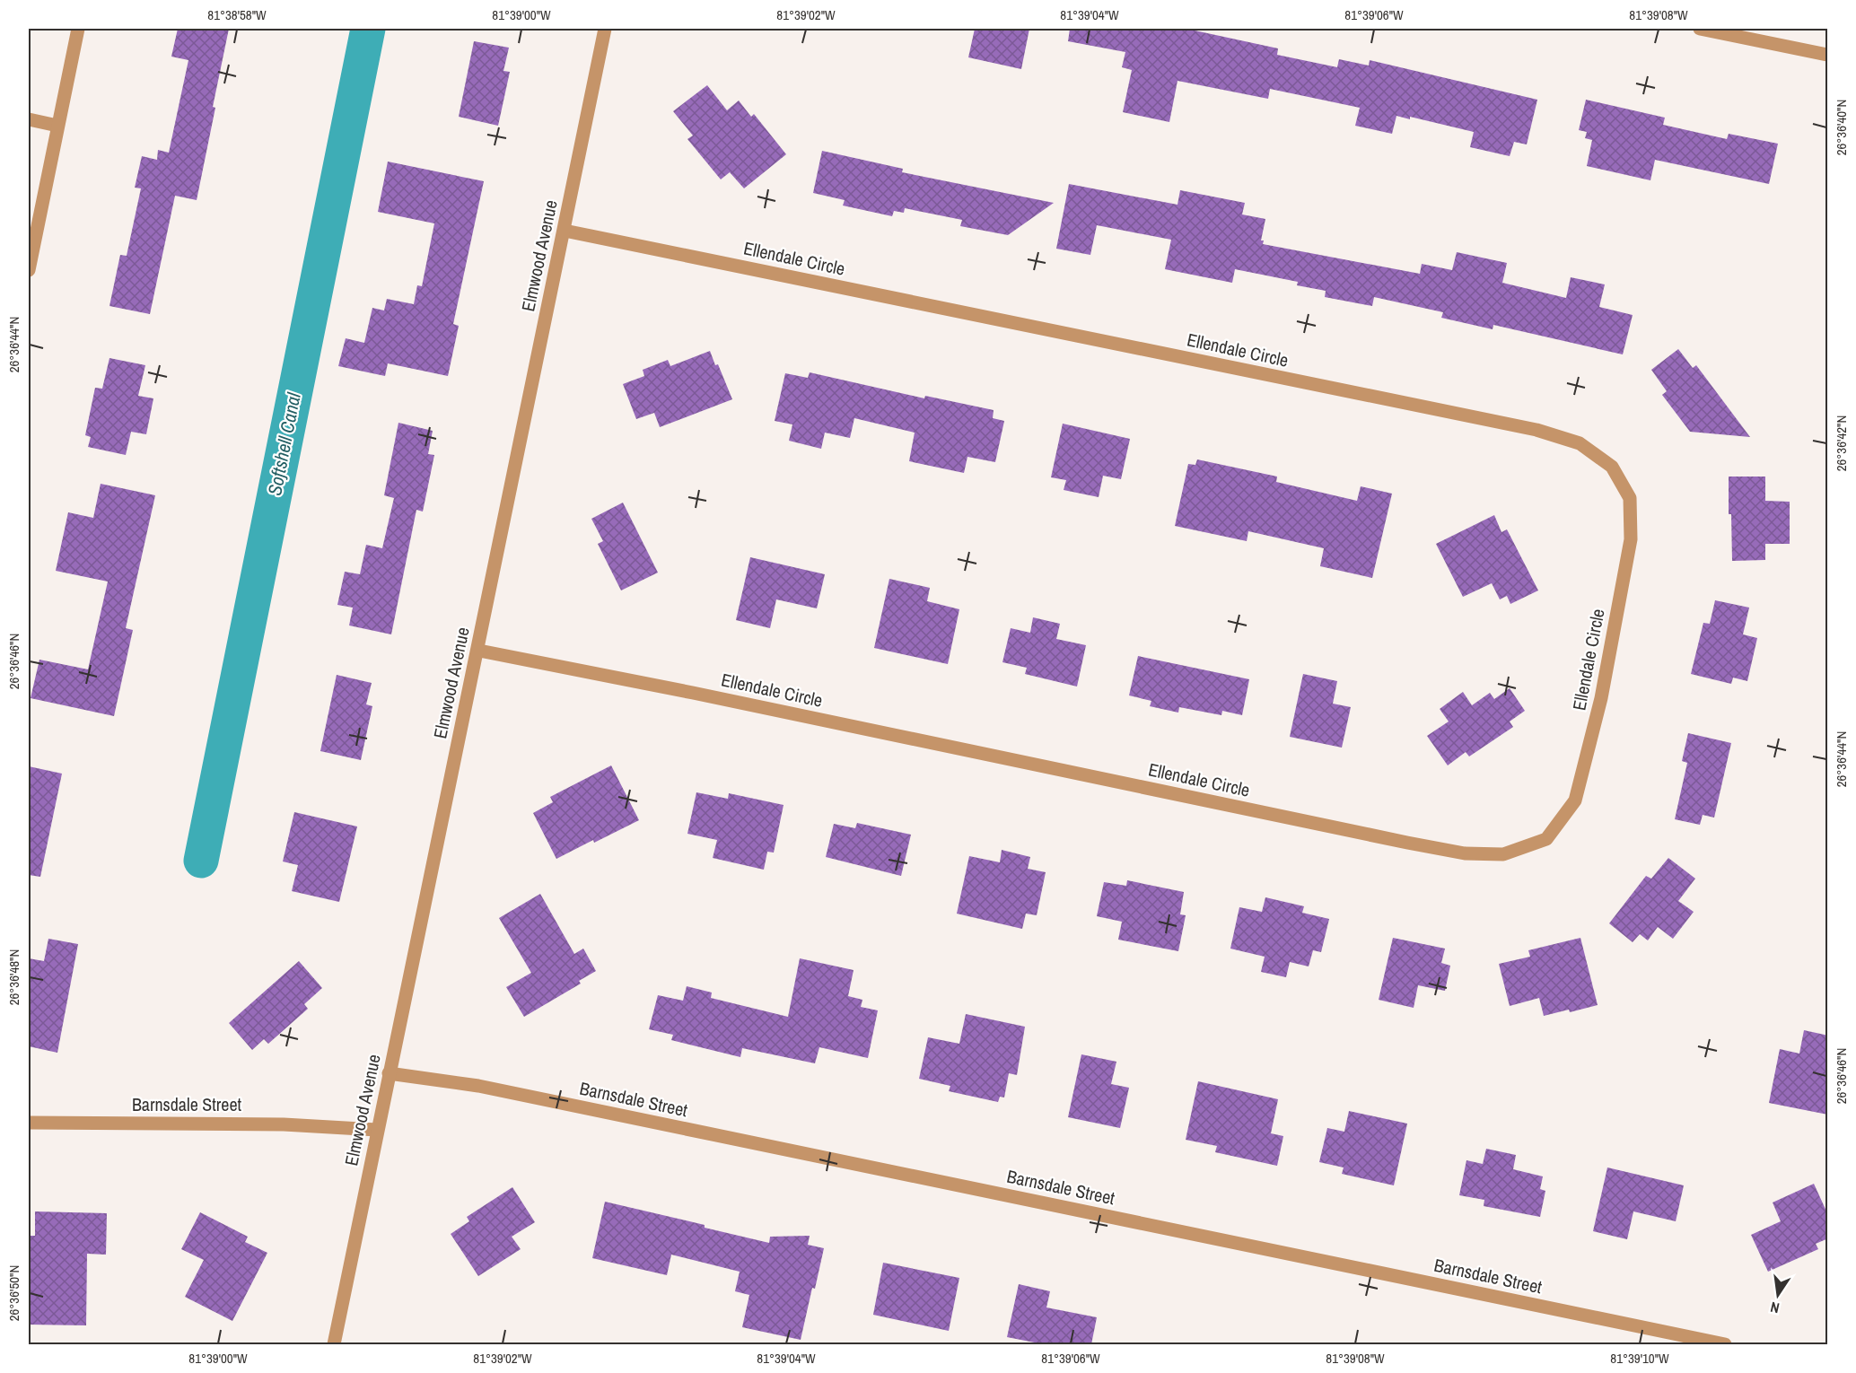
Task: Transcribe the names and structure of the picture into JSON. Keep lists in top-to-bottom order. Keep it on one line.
{"streets":{"street":["Elmwood Avenue","Ellendale Circle","Barnsdale Street"]},"crossings":[["Elmwood Avenue","Ellendale Circle"],["Elmwood Avenue","Barnsdale Street"]],"water":["Softshell Canal"],"north":"bottom","coordinates":["81°38'58\"W","81°39'00\"W","81°39'02\"W","81°39'04\"W","81°39'06\"W","81°39'08\"W","26°36'40\"N","26°36'44\"N","26°36'42\"N","26°36'46\"N","26°36'48\"N","26°36'50\"N","81°39'10\"W"]}
